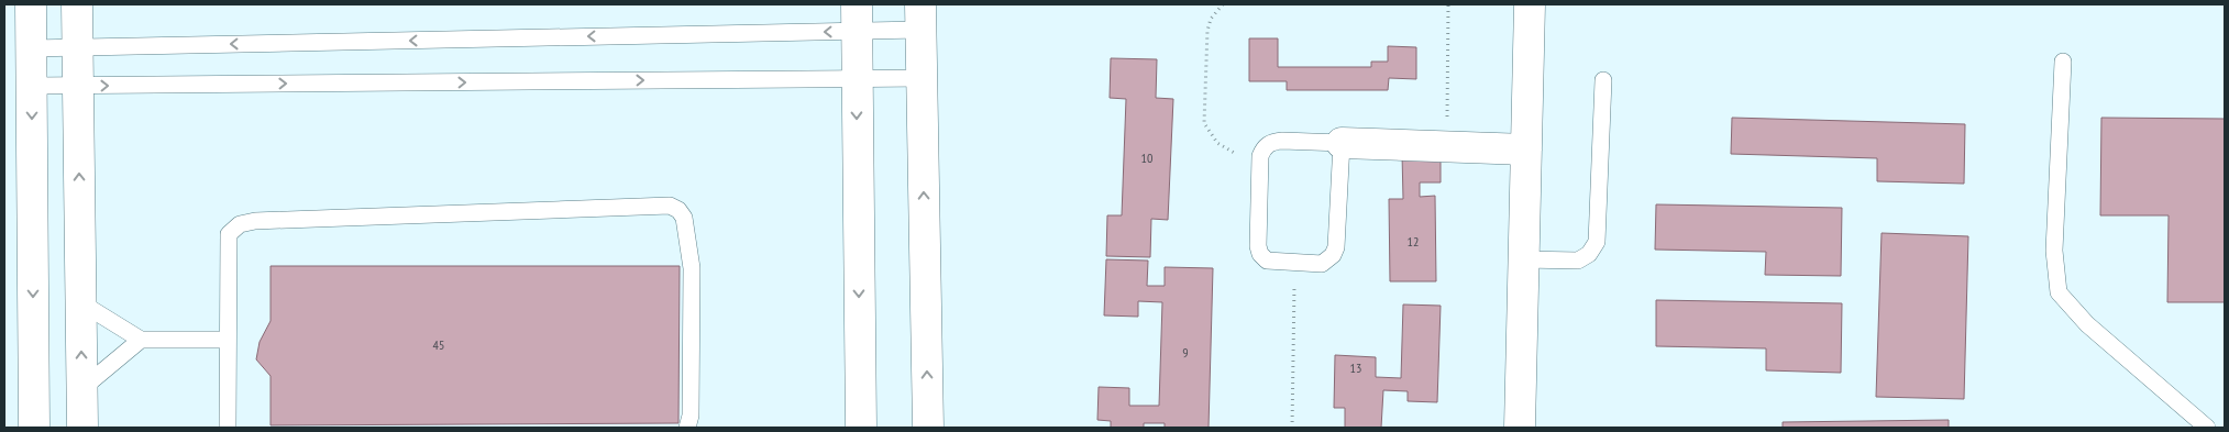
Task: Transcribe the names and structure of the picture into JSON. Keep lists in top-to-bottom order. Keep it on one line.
{"house_numbers":["10","12","45","9","13"]}
